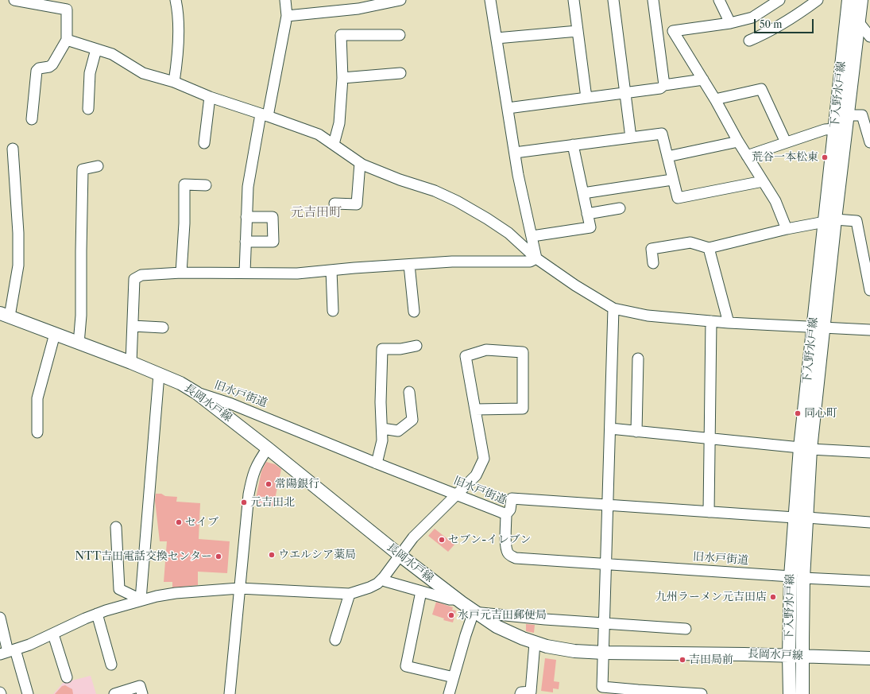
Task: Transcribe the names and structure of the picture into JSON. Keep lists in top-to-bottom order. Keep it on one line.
{"streets":{"main road":["下入野水戸線","長岡水戸線"],"street":["旧水戸街道"]},"crossings":[["下入野水戸線","旧水戸街道"],["下入野水戸線","長岡水戸線"],["旧水戸街道","長岡水戸線"]],"districts":["元吉田町"],"places":["荒谷一本松東","同心町","常陽銀行","元吉田北","セイブ","セブン-イレブン","ウエルシア薬局","NTT吉田電話交換センター","九州ラーメン元吉田店","水戸元吉田郵便局","吉田局前"],"scale_bar":"50 m"}
